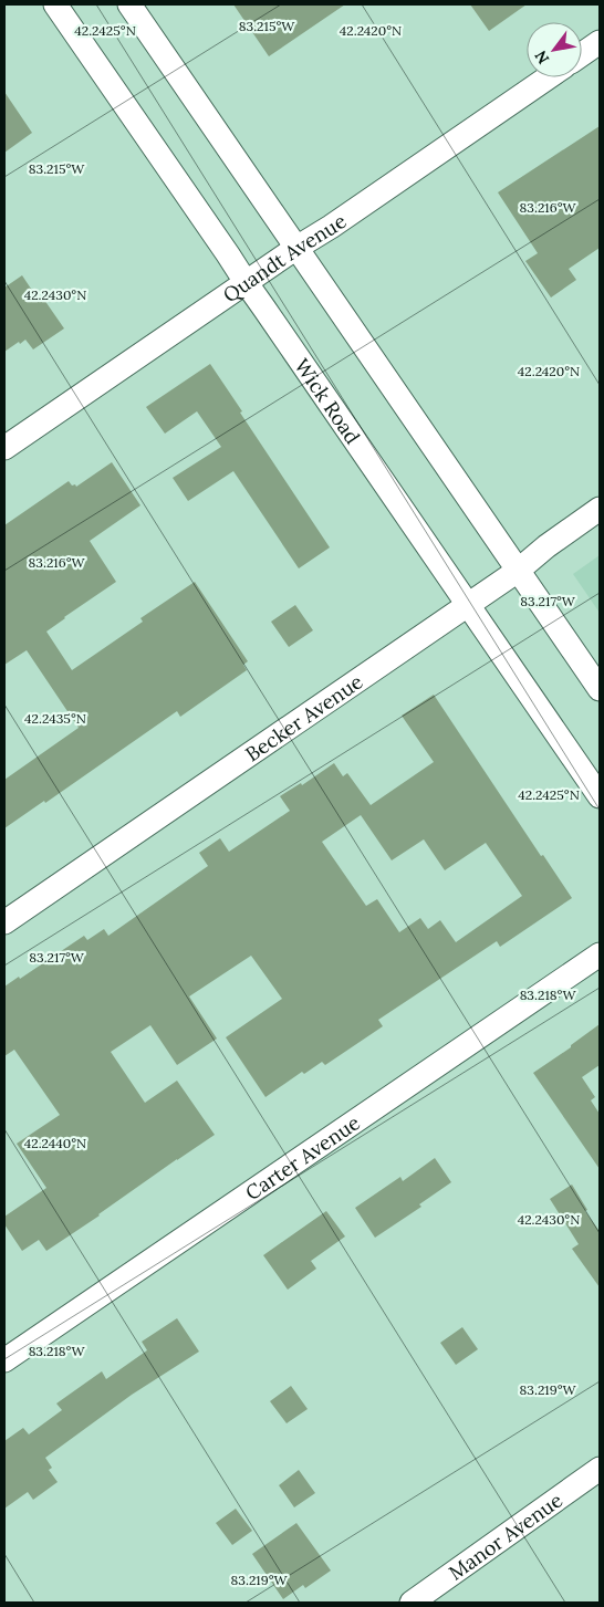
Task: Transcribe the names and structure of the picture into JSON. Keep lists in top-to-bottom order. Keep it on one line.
{"streets":{"street":["Quandt Avenue","Wick Road","Becker Avenue","Carter Avenue","Manor Avenue"]},"crossings":[["Quandt Avenue","Wick Road"],["Wick Road","Becker Avenue"]],"north":"bottom left","coordinates":["83.215°W","42.2425°N","42.2420°N","83.216°W","42.2430°N","83.217°W","42.2435°N","83.218°W","42.2440°N","83.219°W"]}
